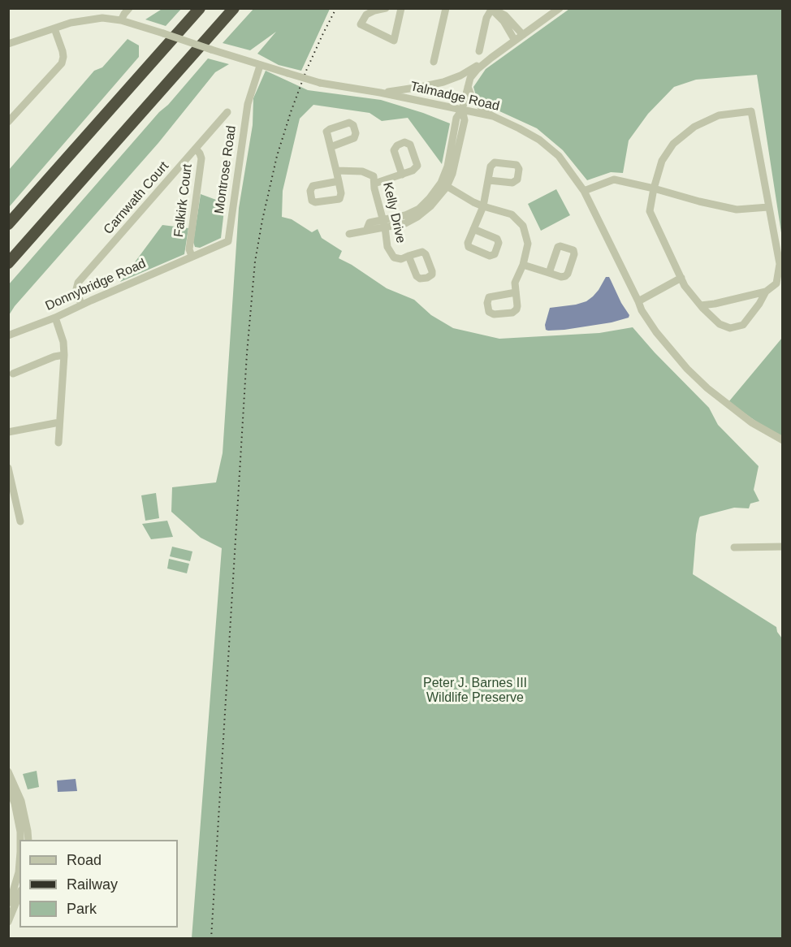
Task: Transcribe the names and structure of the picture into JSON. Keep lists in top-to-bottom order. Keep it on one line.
{"streets":{"street":["Talmadge Road","Montrose Road","Carnwath Court","Falkirk Court","Kelly Drive","Donnybridge Road"]},"crossings":[["Talmadge Road","Montrose Road"],["Montrose Road","Falkirk Court"],["Montrose Road","Donnybridge Road"],["Carnwath Court","Falkirk Court"],["Carnwath Court","Donnybridge Road"],["Falkirk Court","Donnybridge Road"]],"parks":["Peter J. Barnes III Wildlife Preserve"],"legend":["Road","Railway","Park"]}
